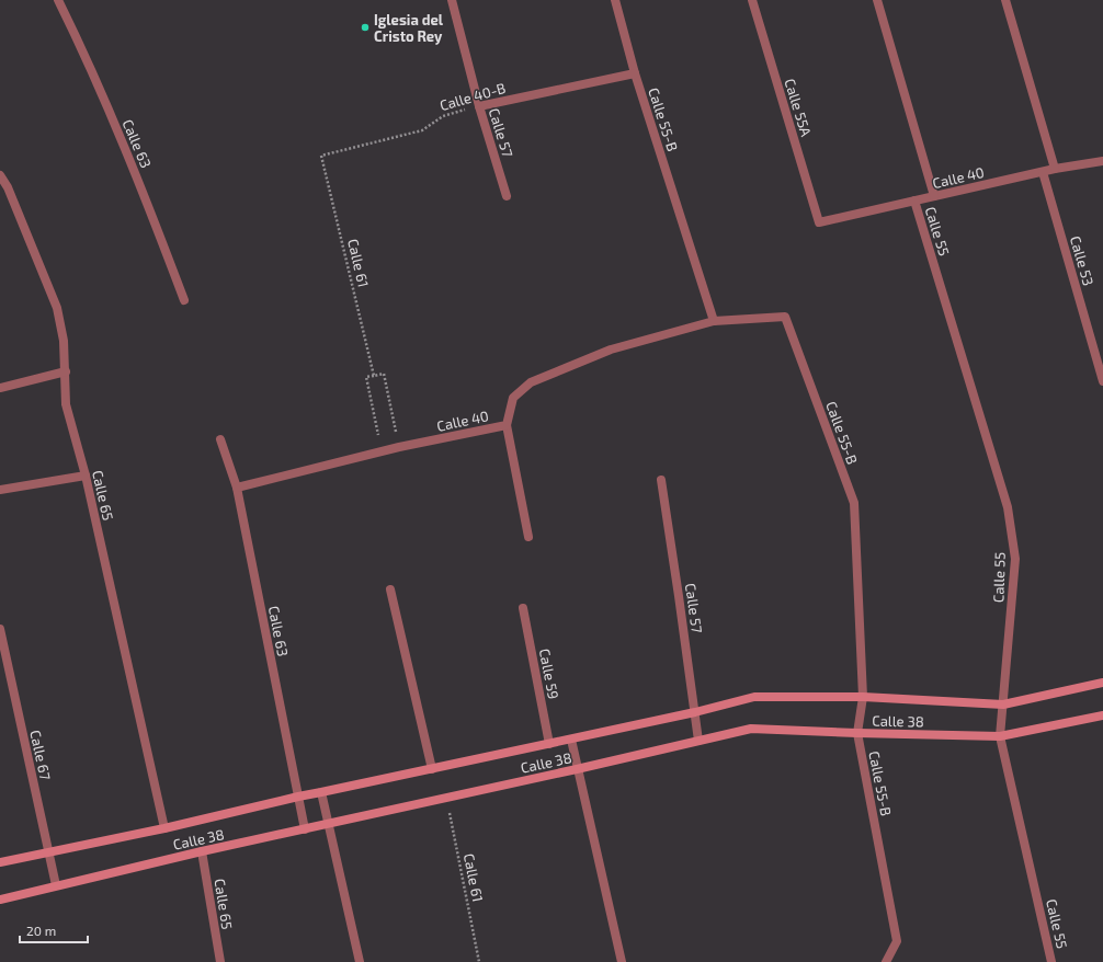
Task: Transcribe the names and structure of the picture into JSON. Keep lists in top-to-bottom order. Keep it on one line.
{"streets":{"street":["Calle 40-B","Calle 55A","Calle 55-B","Calle 57","Calle 63","Calle 40","Calle 55","Calle 53","Calle 65","Calle 59","Calle 38","Calle 67"],"path":["Calle 61"]},"crossings":[["Calle 40-B","Calle 55-B"],["Calle 40-B","Calle 57"],["Calle 40-B","Calle 61"],["Calle 55A","Calle 40"],["Calle 55-B","Calle 40"],["Calle 55-B","Calle 38"],["Calle 57","Calle 38"],["Calle 63","Calle 40"],["Calle 63","Calle 38"],["Calle 40","Calle 55"],["Calle 40","Calle 53"],["Calle 55","Calle 38"],["Calle 61","Calle 38"],["Calle 65","Calle 38"],["Calle 59","Calle 38"],["Calle 38","Calle 67"]],"places":["Iglesia del Cristo Rey"],"scale_bar":"20 m"}
